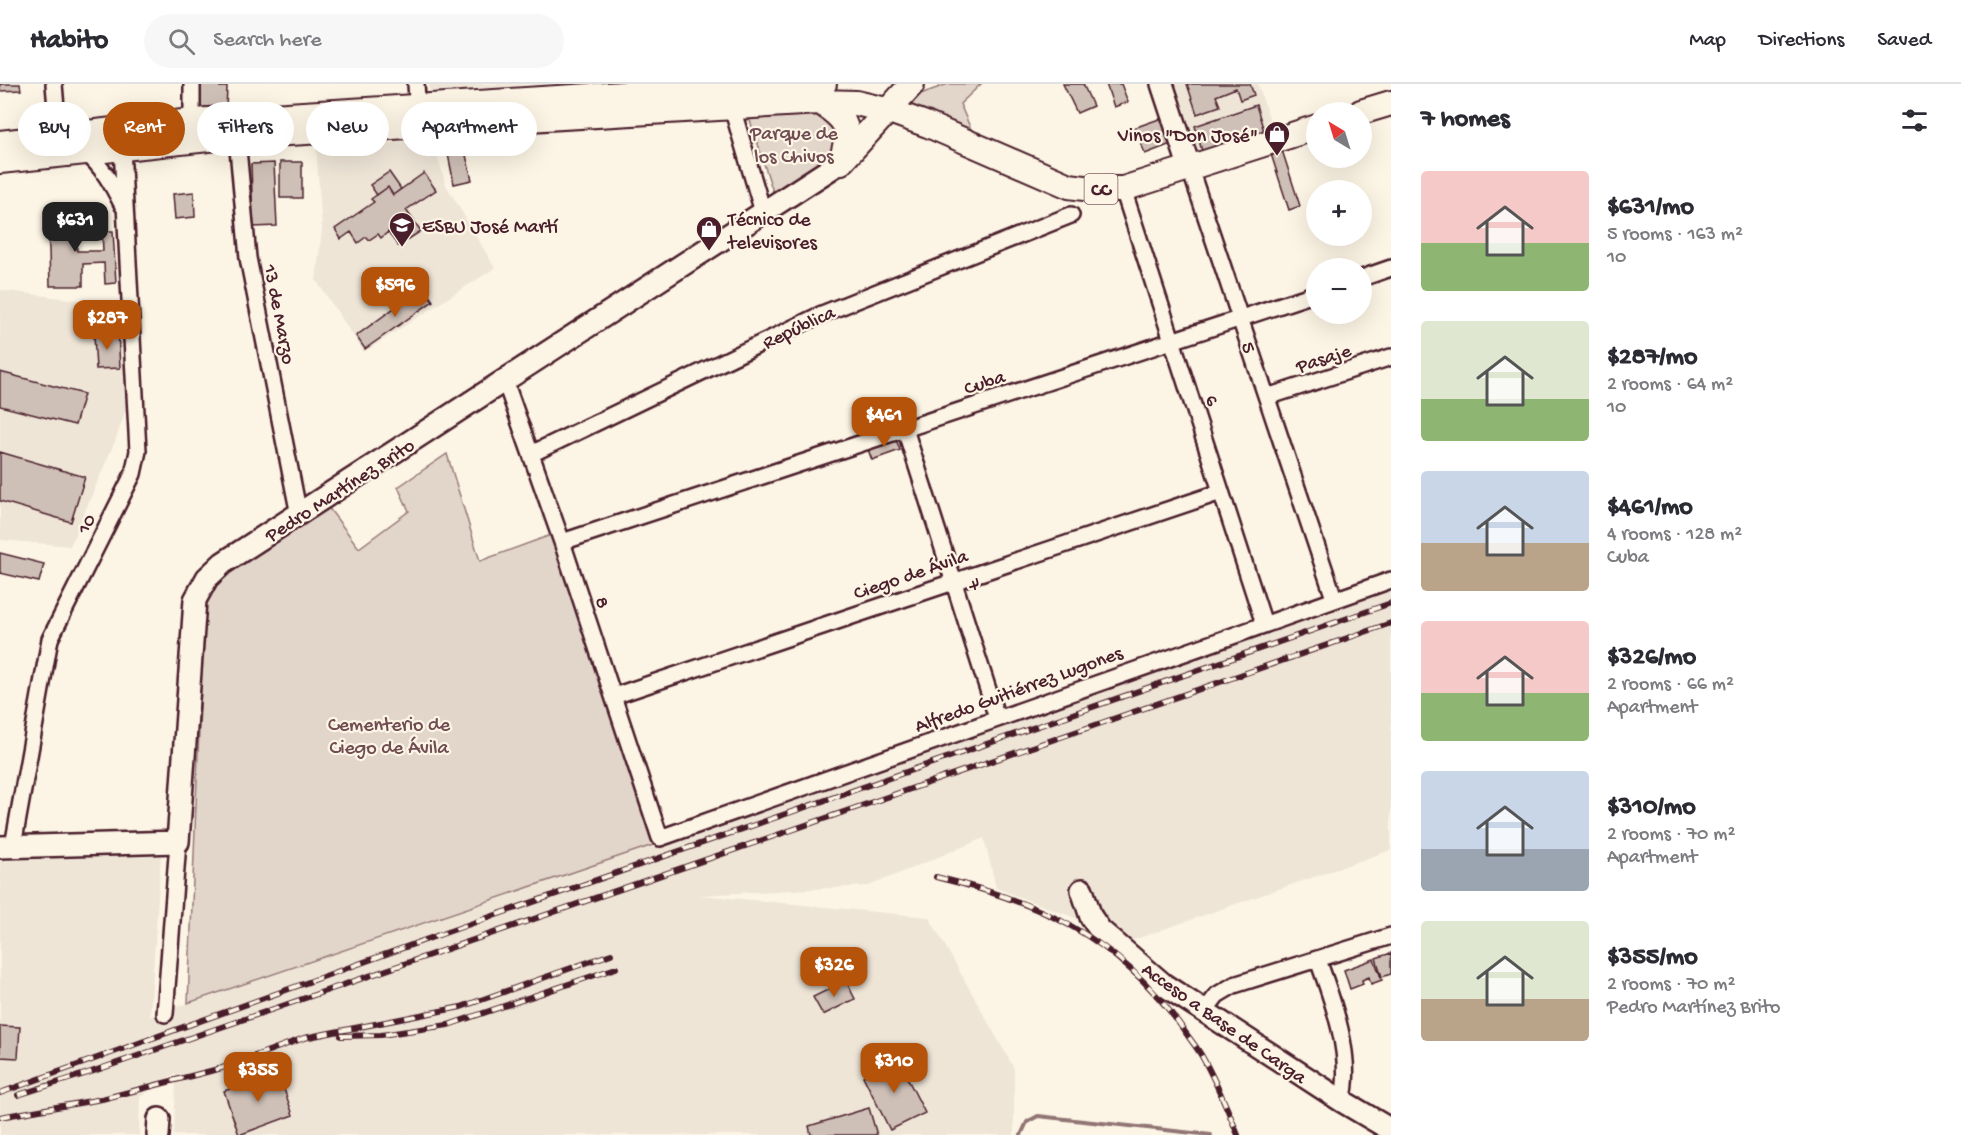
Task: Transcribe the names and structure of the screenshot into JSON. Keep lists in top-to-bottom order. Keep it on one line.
{"streets":{"main road":["CC"],"street":["13 de Marzo","República","5","Pasaje","Cuba","6","Pedro Martínez Brito","10","Ciego de Ávila","7","8","Alfredo Guitiérrez Lugones","Acceso a Base de Carga"]},"crossings":[["CC","5"],["CC","6"],["13 de Marzo","Pedro Martínez Brito"],["República","8"],["5","Pasaje"],["5","Cuba"],["5","Alfredo Guitiérrez Lugones"],["Cuba","6"],["Cuba","7"],["Cuba","8"],["6","Ciego de Ávila"],["6","Alfredo Guitiérrez Lugones"],["Pedro Martínez Brito","8"],["Ciego de Ávila","7"],["Ciego de Ávila","8"],["7","Alfredo Guitiérrez Lugones"],["8","Alfredo Guitiérrez Lugones"]],"parks":["Parque de los Chivos","Cementerio de Ciego de Ávila"],"places":{"shop":["Vinos \"Don José\"","Técnico de televisores"],"school or university":["ESBU José Martí"]},"north":"top left","page":{"header":"Habito","search":"Search here","nav":["Map","Directions","Saved"],"heading":"7 homes","map_buttons":["+","−"],"chip":["Buy","Rent","Filters","New","Apartment"],"list":[{"name":"$631/mo","note":"5 rooms · 163 m² · 10"},{"name":"$287/mo","note":"2 rooms · 64 m² · 10"},{"name":"$461/mo","note":"4 rooms · 128 m² · Cuba"},{"name":"$326/mo","note":"2 rooms · 66 m² · Apartment"},{"name":"$310/mo","note":"2 rooms · 70 m² · Apartment"},{"name":"$355/mo","note":"2 rooms · 70 m² · Pedro Martínez Brito"}],"price":["$631","$596","$287","$461","$326","$310","$355"]}}
